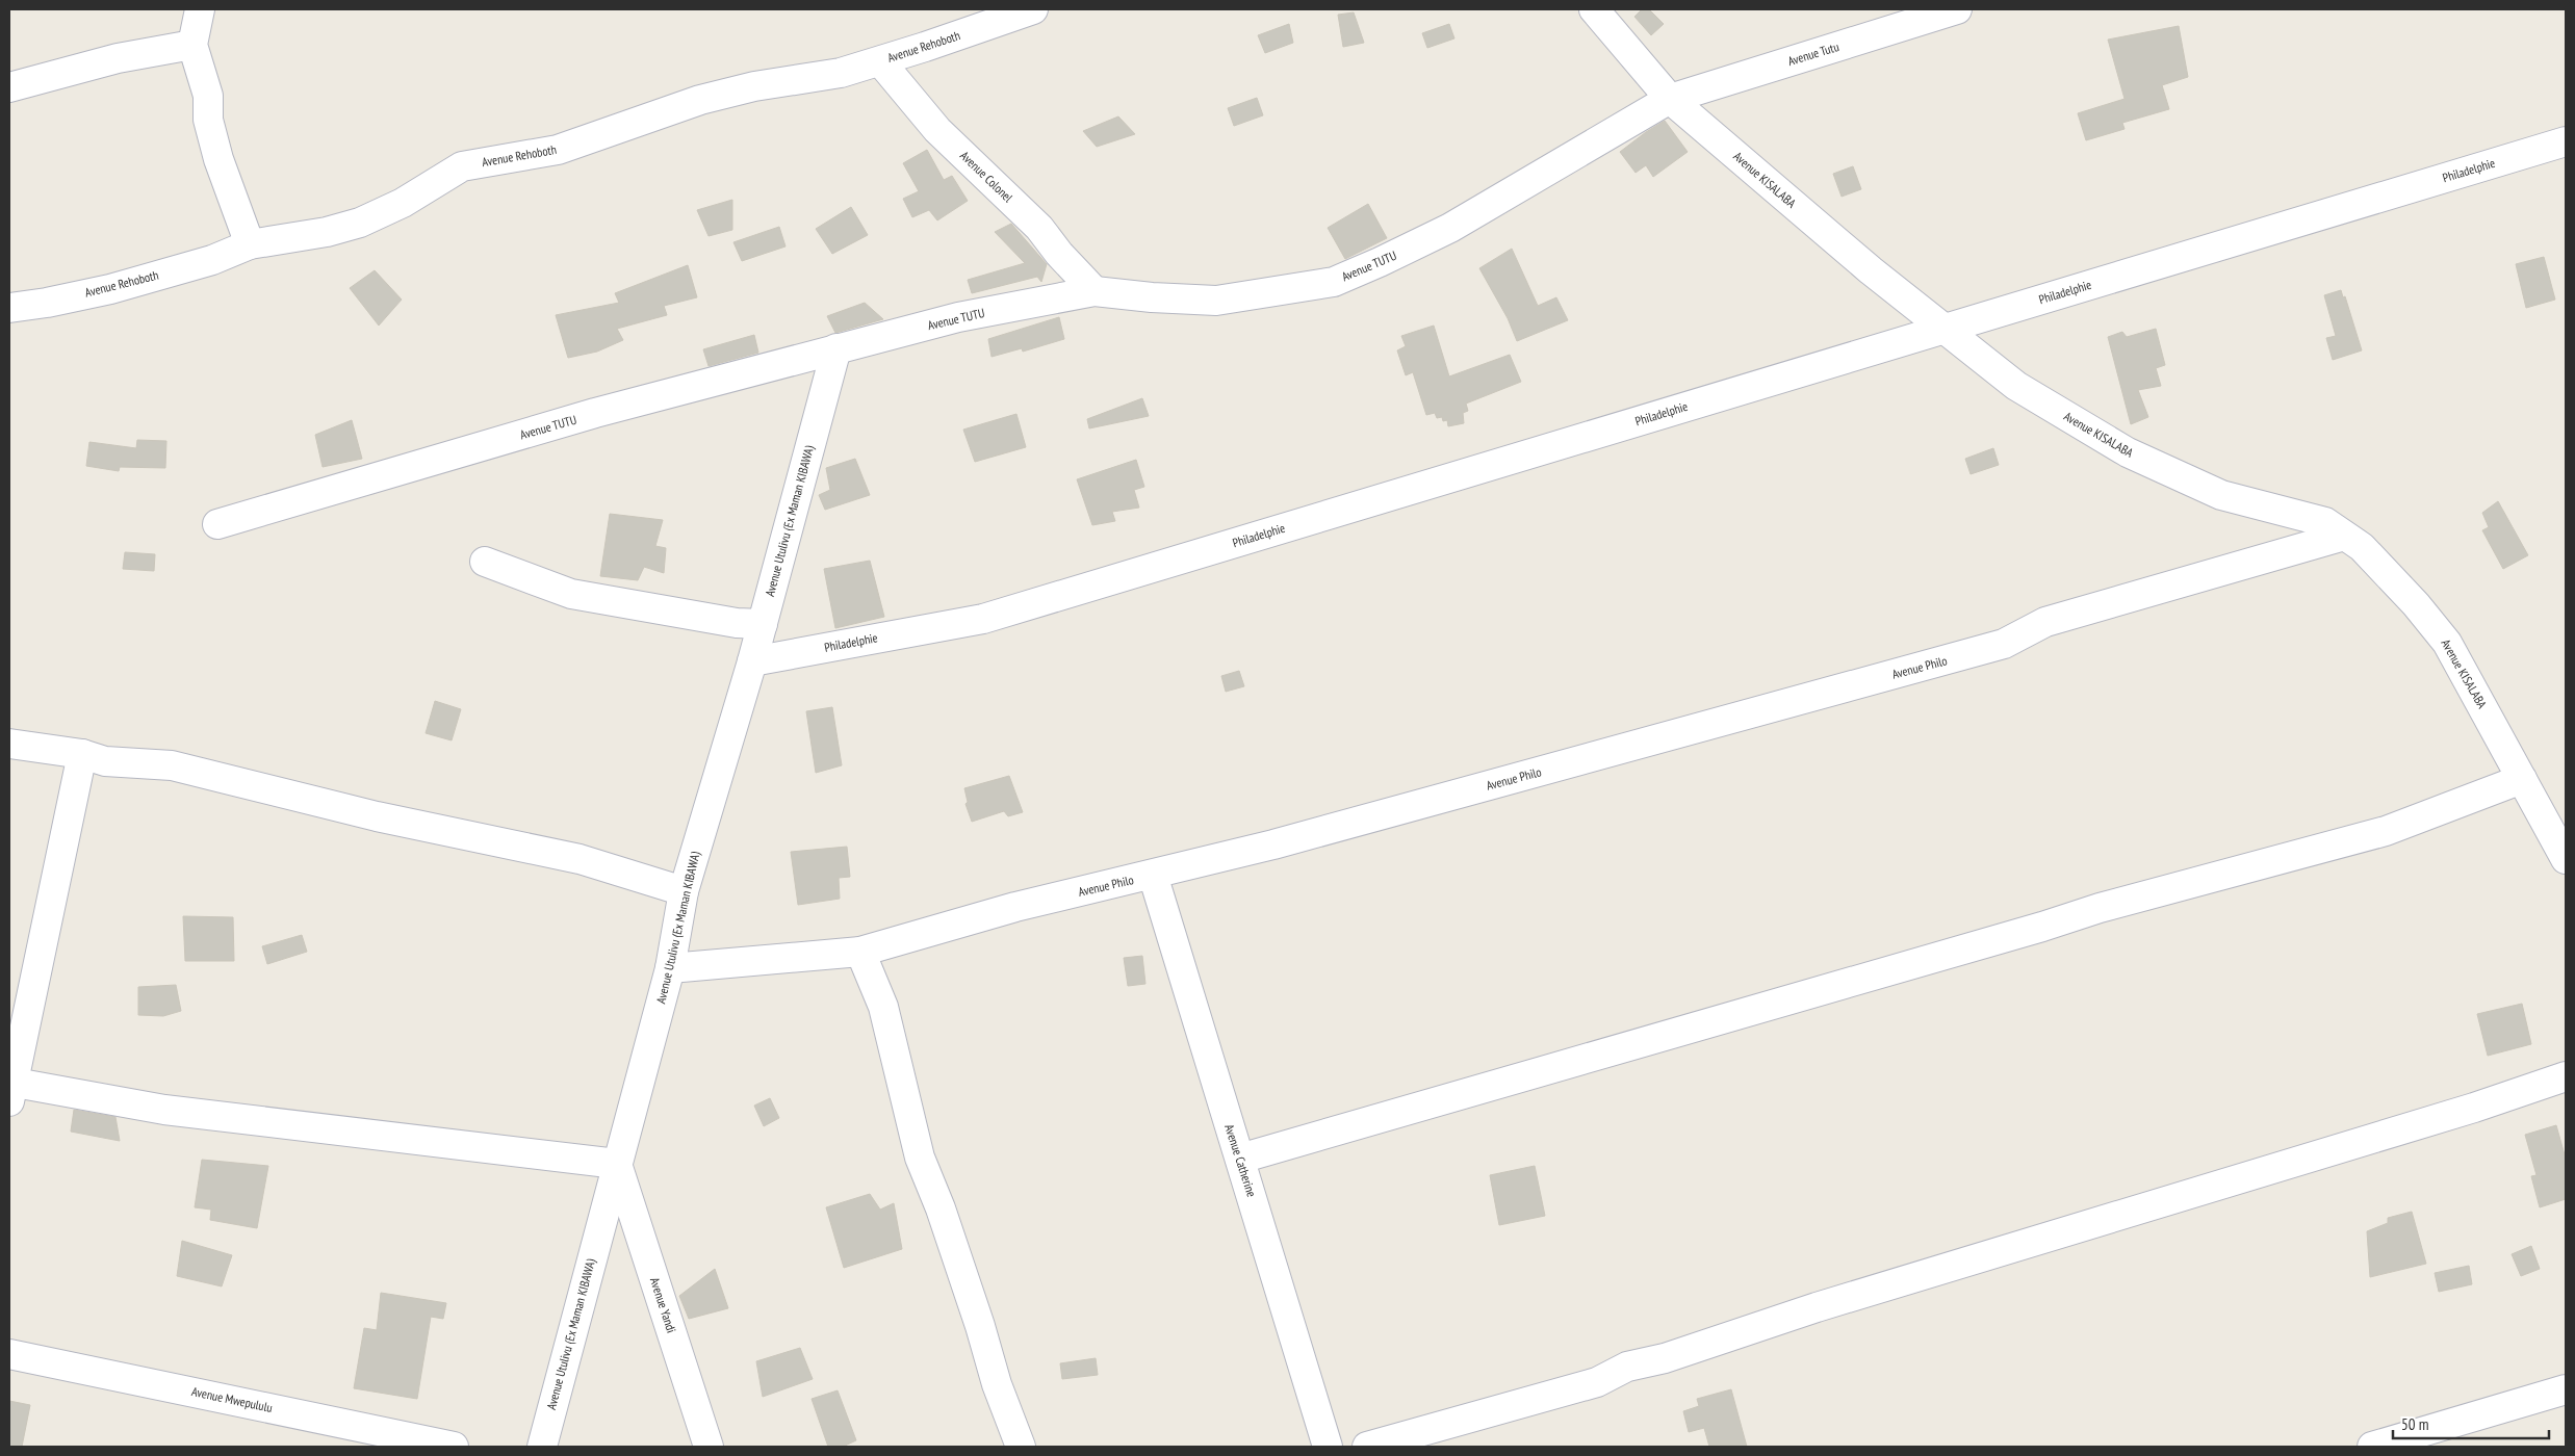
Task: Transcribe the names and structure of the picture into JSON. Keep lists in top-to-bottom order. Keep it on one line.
{"streets":{"street":["Avenue Rehoboth","Avenue Tutu","Philadelphie","Avenue Colonel","Avenue KISALABA","Avenue TUTU","Avenue Utulivu (Ex Maman KIBAWA)","Avenue Philo","Avenue Catherine","Avenue Yandi","Avenue Mwepululu"]},"crossings":[["Avenue Rehoboth","Avenue Colonel"],["Avenue Tutu","Avenue KISALABA"],["Avenue Tutu","Avenue TUTU"],["Philadelphie","Avenue KISALABA"],["Philadelphie","Avenue Utulivu (Ex Maman KIBAWA)"],["Avenue Colonel","Avenue TUTU"],["Avenue KISALABA","Avenue TUTU"],["Avenue KISALABA","Avenue Philo"],["Avenue TUTU","Avenue Utulivu (Ex Maman KIBAWA)"],["Avenue Utulivu (Ex Maman KIBAWA)","Avenue Philo"],["Avenue Utulivu (Ex Maman KIBAWA)","Avenue Yandi"],["Avenue Philo","Avenue Catherine"]],"scale_bar":"50 m"}
